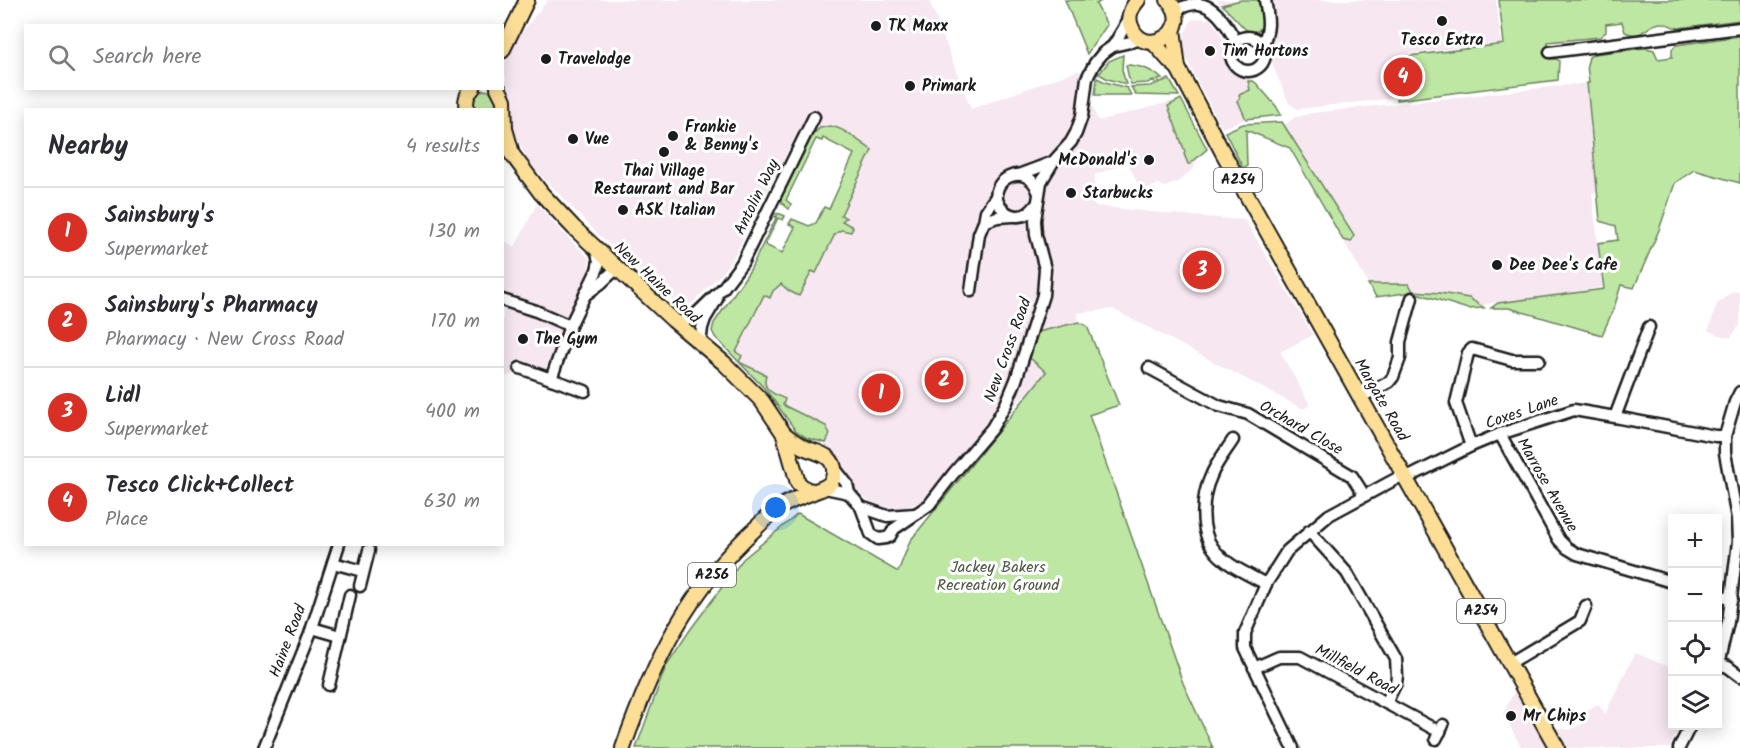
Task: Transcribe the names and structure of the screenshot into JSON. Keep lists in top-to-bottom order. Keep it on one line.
{"streets":{"main road":["A254","New Haine Road","Margate Road","A256"],"street":["Antolin Way","New Cross Road","Coxes Lane","Orchard Close","Marrose Avenue","Haine Road","Millfield Road"]},"crossings":[["Antolin Way","New Haine Road"],["New Haine Road","A256"],["New Cross Road","Margate Road"],["Margate Road","Coxes Lane"],["Coxes Lane","Orchard Close"],["Coxes Lane","Marrose Avenue"],["Coxes Lane","Millfield Road"]],"parks":["Jackey Bakers Recreation Ground"],"places":["Tesco Extra","TK Maxx","Tim Hortons","Travelodge","Primark","Frankie & Benny's","Vue","Thai Village Restaurant and Bar","McDonald's","Starbucks","ASK Italian","Dee Dee's Cafe","The Gym","Mr Chips"],"page":{"search":"Search here","pins":["4","3","2","1"],"heading":["Nearby","4 results"],"list":[{"mark":"1","name":"Sainsbury's","note":"Supermarket","value":"130 m"},{"mark":"2","name":"Sainsbury's Pharmacy","note":"Pharmacy · New Cross Road","value":"170 m"},{"mark":"3","name":"Lidl","note":"Supermarket","value":"400 m"},{"mark":"4","name":"Tesco Click+Collect","note":"Place","value":"630 m"}],"map_buttons":["+","−"]}}
